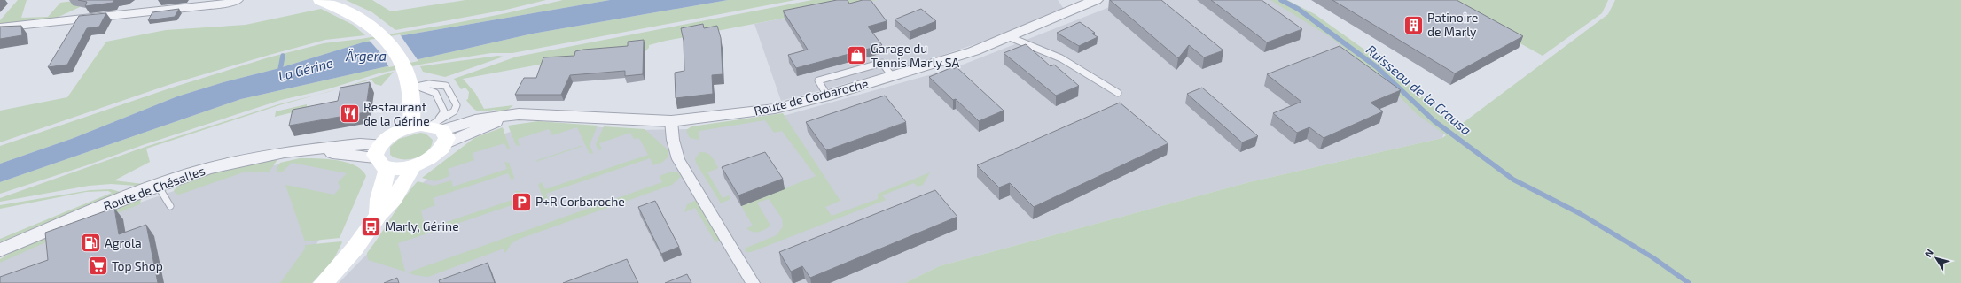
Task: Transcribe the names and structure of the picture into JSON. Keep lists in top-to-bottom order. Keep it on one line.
{"streets":{"street":["Route de Corbaroche","Route de Chésalles"]},"water":["Ärgera","La Gérine","Ruisseau de la Crausa"],"places":{"building":["Patinoire de Marly"],"shop":["Garage du Tennis Marly SA"],"restaurant":["Restaurant de la Gérine"],"parking":["P+R Corbaroche"],"bus stop":["Marly, Gérine"],"fuel station":["Agrola"],"supermarket":["Top Shop"]},"north":"top left"}
